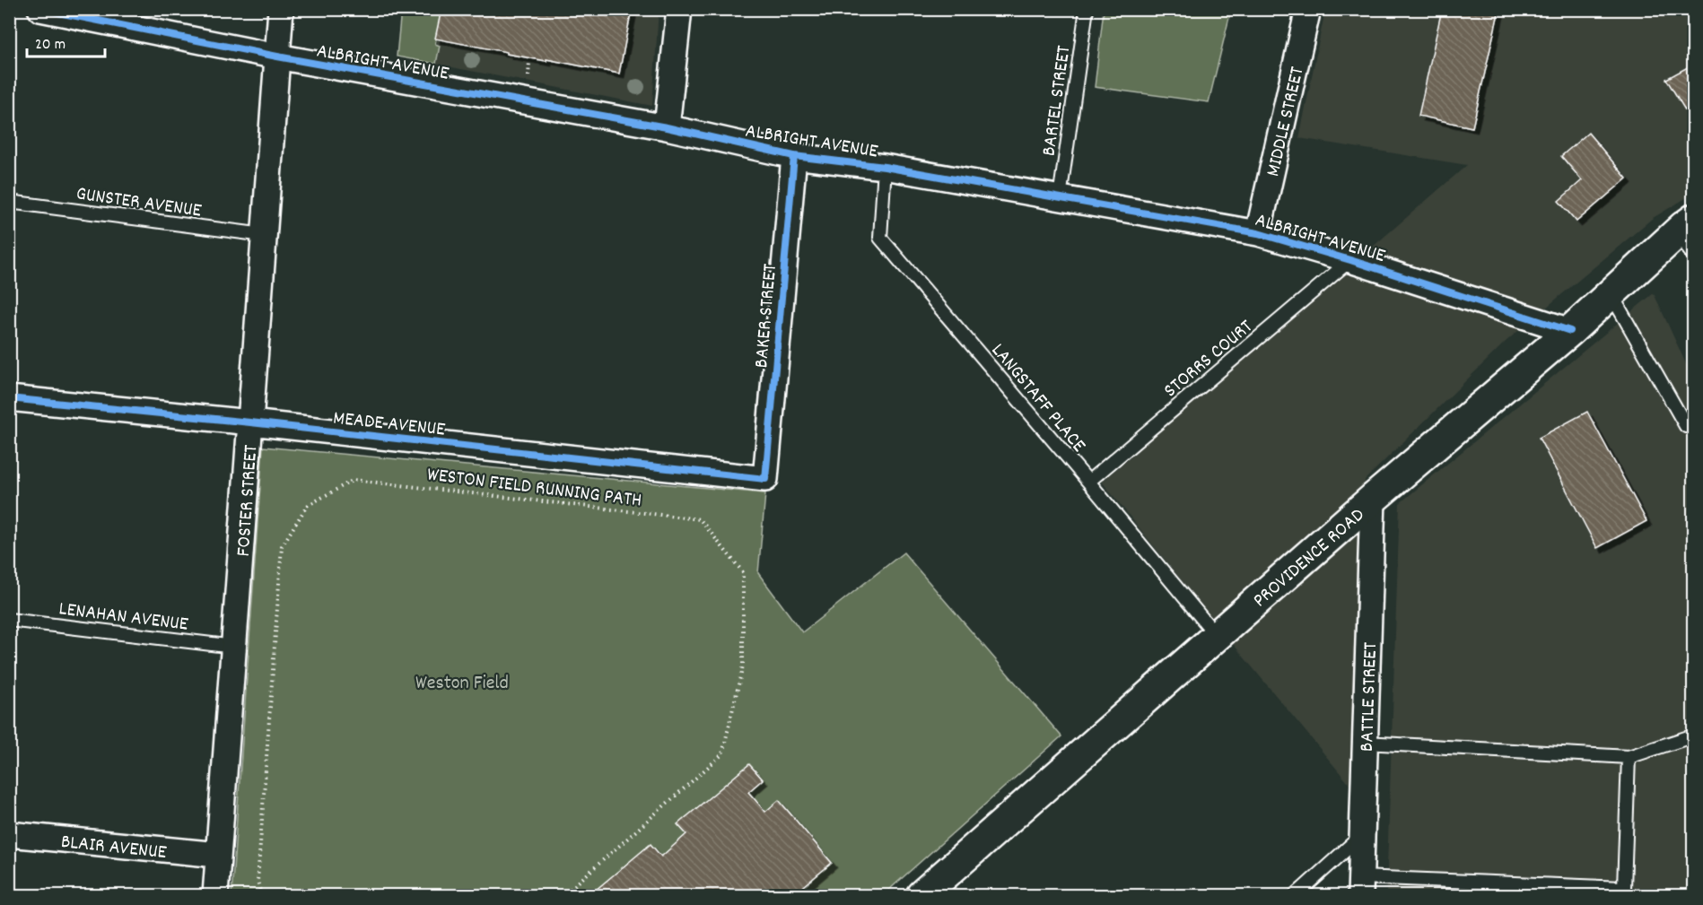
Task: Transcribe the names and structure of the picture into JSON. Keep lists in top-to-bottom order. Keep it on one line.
{"streets":{"main road":["PROVIDENCE ROAD"],"street":["ALBRIGHT AVENUE","MIDDLE STREET","BAKER STREET","MEADE AVENUE","FOSTER STREET","BATTLE STREET","BLAIR AVENUE"],"lane":["BARTEL STREET","GUNSTER AVENUE","STORRS COURT","LANGSTAFF PLACE","LENAHAN AVENUE"],"path":["WESTON FIELD RUNNING PATH"]},"crossings":[["ALBRIGHT AVENUE","BARTEL STREET"],["ALBRIGHT AVENUE","MIDDLE STREET"],["ALBRIGHT AVENUE","BAKER STREET"],["ALBRIGHT AVENUE","STORRS COURT"],["ALBRIGHT AVENUE","LANGSTAFF PLACE"],["ALBRIGHT AVENUE","FOSTER STREET"],["ALBRIGHT AVENUE","PROVIDENCE ROAD"],["GUNSTER AVENUE","FOSTER STREET"],["BAKER STREET","MEADE AVENUE"],["STORRS COURT","LANGSTAFF PLACE"],["LANGSTAFF PLACE","PROVIDENCE ROAD"],["MEADE AVENUE","FOSTER STREET"],["FOSTER STREET","LENAHAN AVENUE"],["FOSTER STREET","BLAIR AVENUE"],["PROVIDENCE ROAD","BATTLE STREET"]],"parks":["Weston Field"],"scale_bar":"20 m"}
